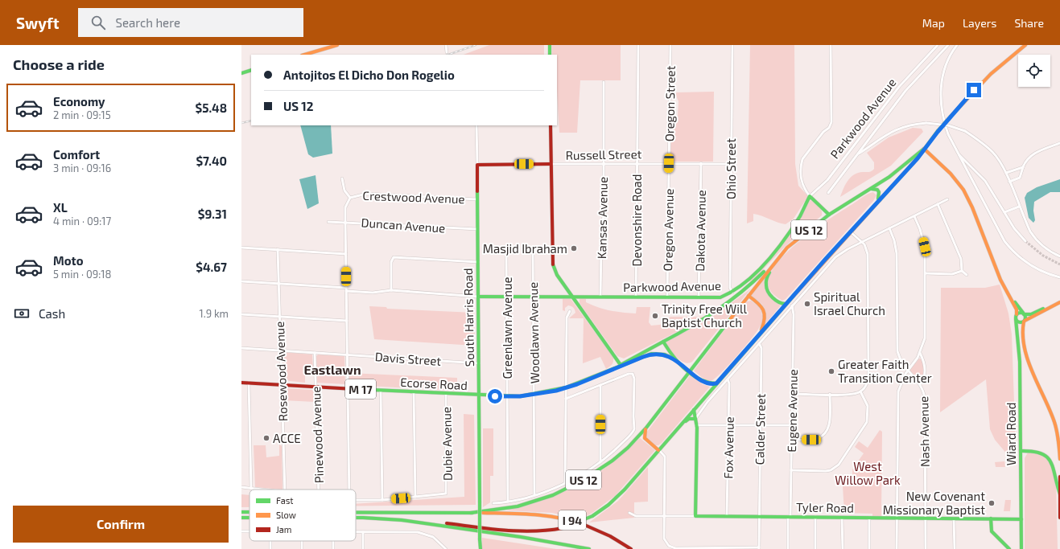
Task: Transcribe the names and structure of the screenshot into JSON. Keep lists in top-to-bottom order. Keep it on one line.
{"streets":{"main road":["Parkwood Avenue","Russell Street","US 12","South Harris Road","Ecorse Road","M 17","Wiard Road","Tyler Road","I 94"],"street":["Oregon Street","Ohio Street","Crestwood Avenue","Kansas Avenue","Devonshire Road","Duncan Avenue","Oregon Avenue","Dakota Avenue","Greenlawn Avenue","Woodlawn Avenue","Davis Street","Rosewood Avenue","Eugene Avenue","Calder Street","Nash Avenue","Pinewood Avenue","Dubie Avenue","Fox Avenue"]},"crossings":[["Oregon Street","Russell Street"],["Oregon Street","Oregon Avenue"],["Parkwood Avenue","Ohio Street"],["Parkwood Avenue","Kansas Avenue"],["Parkwood Avenue","Devonshire Road"],["Parkwood Avenue","Oregon Avenue"],["Parkwood Avenue","Dakota Avenue"],["Parkwood Avenue","South Harris Road"],["Parkwood Avenue","Greenlawn Avenue"],["Parkwood Avenue","Woodlawn Avenue"],["Russell Street","Ohio Street"],["Russell Street","Kansas Avenue"],["Russell Street","Devonshire Road"],["Russell Street","Oregon Avenue"],["Russell Street","Dakota Avenue"],["Russell Street","South Harris Road"],["Crestwood Avenue","South Harris Road"],["Duncan Avenue","South Harris Road"],["US 12","Ecorse Road"],["US 12","I 94"],["South Harris Road","Davis Street"],["South Harris Road","Ecorse Road"],["Greenlawn Avenue","Ecorse Road"],["Woodlawn Avenue","Ecorse Road"],["Davis Street","Rosewood Avenue"],["Davis Street","Pinewood Avenue"],["Rosewood Avenue","Ecorse Road"],["Ecorse Road","Pinewood Avenue"],["Ecorse Road","Dubie Avenue"],["Eugene Avenue","Tyler Road"],["Calder Street","Tyler Road"],["Nash Avenue","Tyler Road"],["Wiard Road","Tyler Road"],["Fox Avenue","Tyler Road"]],"districts":["Eastlawn"],"parks":["West Willow Park"],"places":["Masjid Ibraham","Spiritual Israel Church","Trinity Free Will Baptist Church","Greater Faith Transition Center","ACCE","New Covenant Missionary Baptist"],"legend":["Fast","Slow","Jam"],"page":{"header":"Swyft","search":"Search here","nav":["Map","Layers","Share"],"heading":"Choose a ride","banner":["Antojitos El Dicho Don Rogelio","US 12"],"list":[{"name":"Economy","note":"2 min · 09:15","value":"$5.48"},{"name":"Comfort","note":"3 min · 09:16","value":"$7.40"},{"name":"XL","note":"4 min · 09:17","value":"$9.31"},{"name":"Moto","note":"5 min · 09:18","value":"$4.67"}],"pay":["Cash","1.9 km"],"buttons":"Confirm"}}
